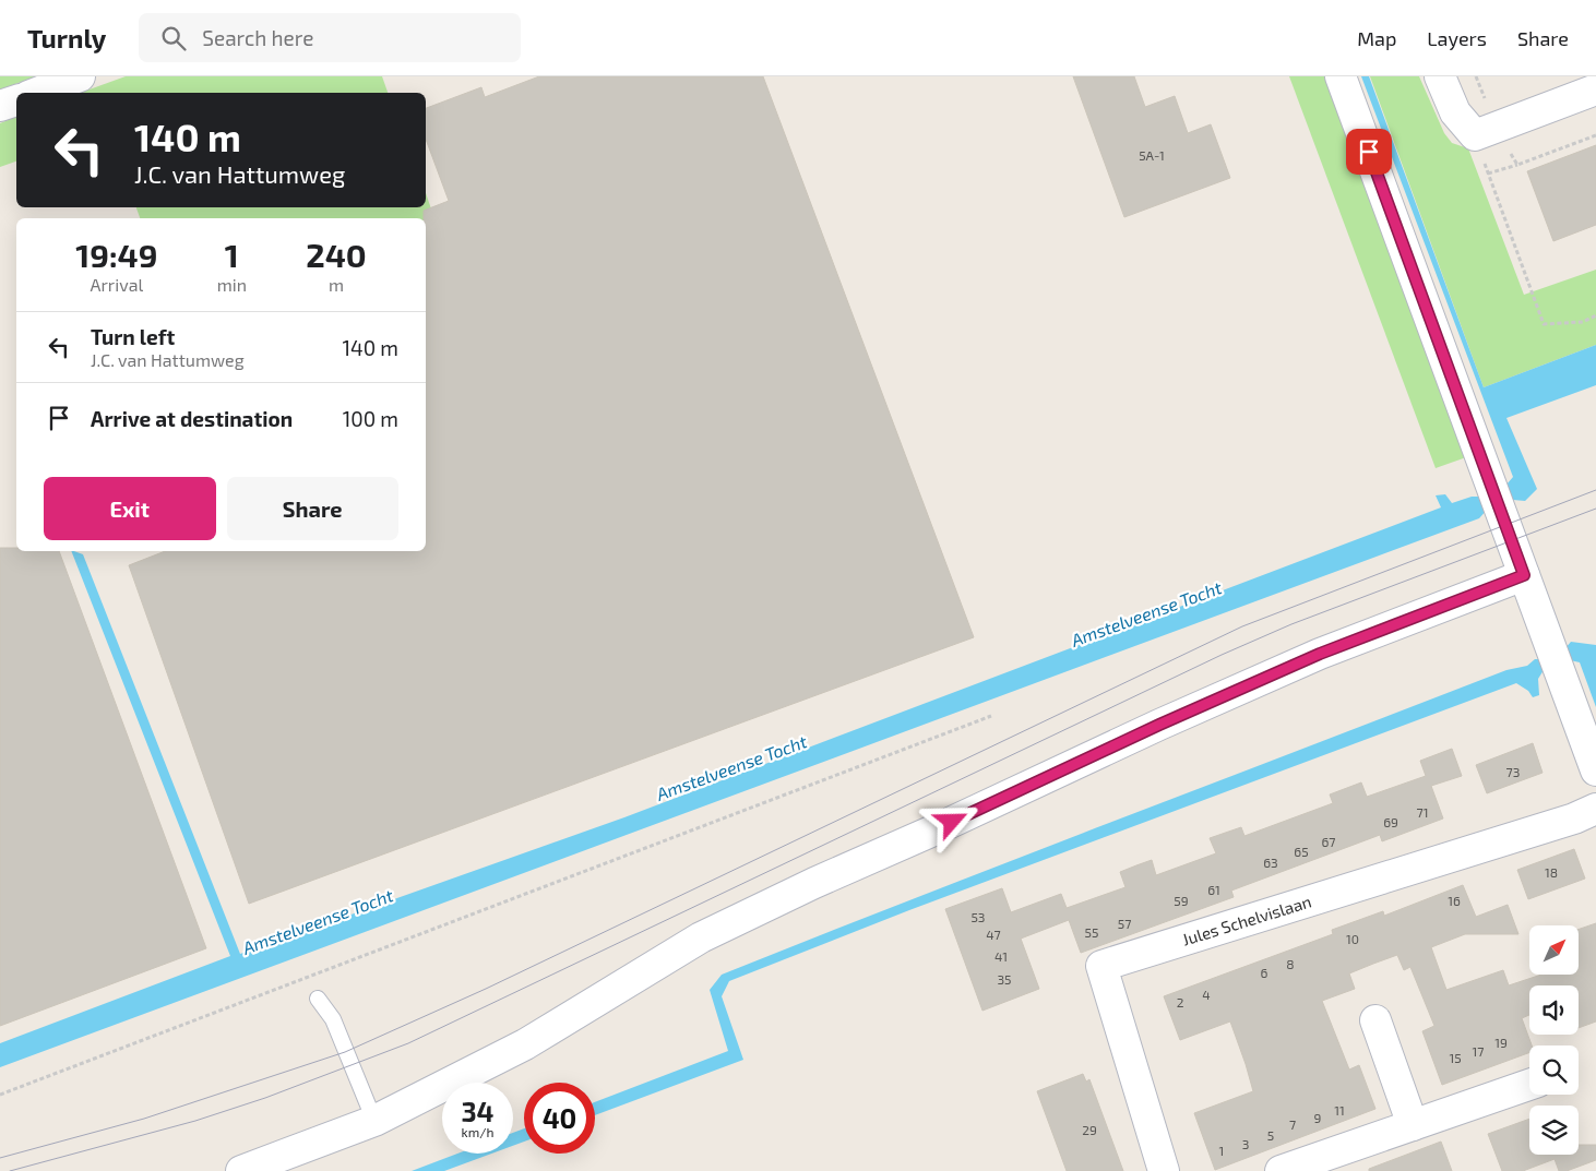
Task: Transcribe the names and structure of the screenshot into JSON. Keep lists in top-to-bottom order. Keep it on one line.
{"streets":{"street":["Jules Schelvislaan"]},"water":["Amstelveense Tocht"],"house_numbers":["5A-1","73","71","69","67","65","63","18","61","59","16","53","57","55","47","10","41","8","6","35","4","2","19","17","15","11","9","7","29","5","3","1"],"north":"top right","page":{"header":"Turnly","search":"Search here","nav":["Map","Layers","Share"],"turn":["140 m","J.C. van Hattumweg"],"eta":["19:49","Arrival","1","min","240","m"],"list":[{"name":"Turn left","note":"J.C. van Hattumweg","value":"140 m"},{"name":"Arrive at destination","value":"100 m"}],"buttons":["Exit","Share"],"speed":"34 km/h","limit":"40"}}
